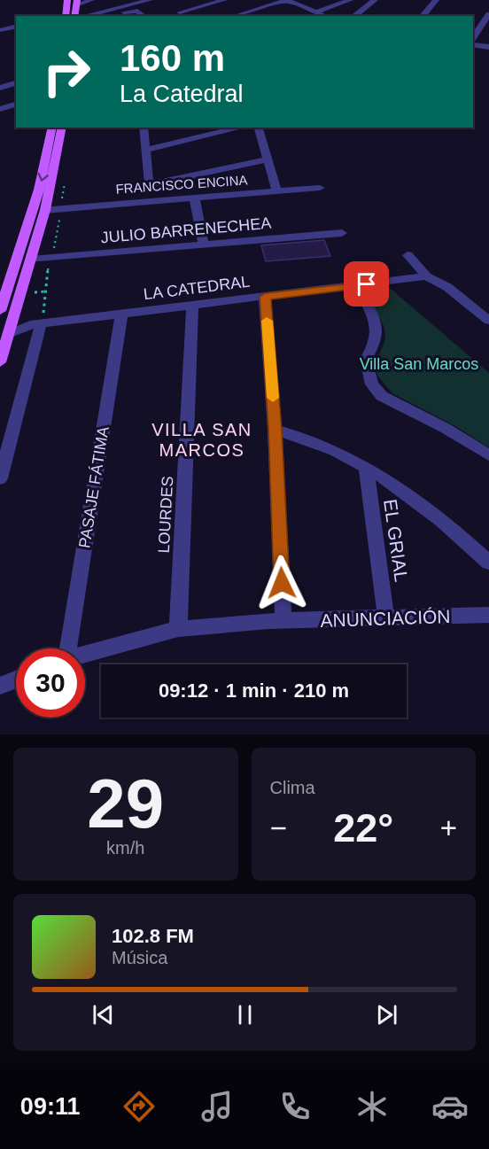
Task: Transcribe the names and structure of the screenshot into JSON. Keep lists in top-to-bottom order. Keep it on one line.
{"streets":{"street":["FRANCISCO ENCINA","JULIO BARRENECHEA","LA CATEDRAL","PASAJE FÁTIMA","LOURDES","EL GRIAL","ANUNCIACIÓN"]},"crossings":[["LA CATEDRAL","PASAJE FÁTIMA"],["LA CATEDRAL","LOURDES"],["LOURDES","ANUNCIACIÓN"],["EL GRIAL","ANUNCIACIÓN"]],"districts":["VILLA SAN MARCOS"],"parks":["Villa San Marcos"],"page":{"turn":["160 m","La Catedral"],"limit":"30","trip":"09:12 · 1 min · 210 m","tile":[["29","km/h"],"Clima"],"heat":["−","22°","+"],"song":["102.8 FM","Música"],"tabs":"09:11"}}
